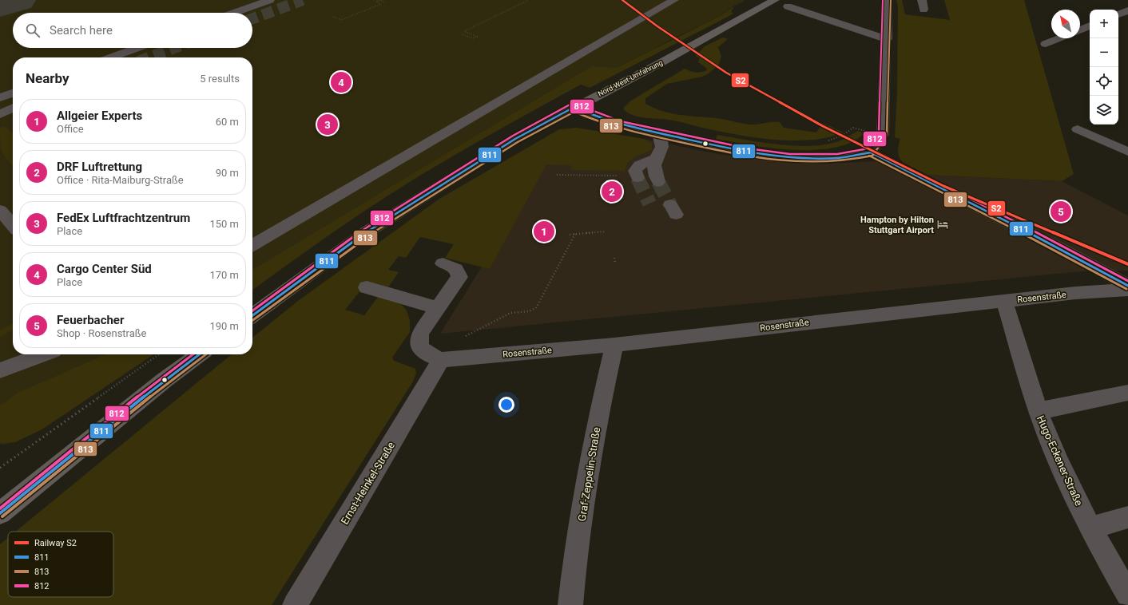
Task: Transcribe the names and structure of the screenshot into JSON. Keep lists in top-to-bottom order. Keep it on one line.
{"streets":{"main road":["Nord-West-Umfahrung"],"street":["Rosenstraße","Hugo-Eckener-Straße","Graf-Zeppelin-Straße","Ernst-Heinkel-Straße"]},"crossings":[["Rosenstraße","Hugo-Eckener-Straße"],["Rosenstraße","Graf-Zeppelin-Straße"],["Rosenstraße","Ernst-Heinkel-Straße"]],"places":{"hotel":["Hampton by Hilton Stuttgart Airport"]},"lines":["rail line S2","transit line 813","transit line 812","transit line 811"],"legend":["Railway S2","811","813","812"],"north":"top left","page":{"map_buttons":["+","−"],"search":"Search here","heading":["Nearby","5 results"],"pins":["4","3","2","5","1"],"list":[{"mark":"1","name":"Allgeier Experts","note":"Office","value":"60 m"},{"mark":"2","name":"DRF Luftrettung","note":"Office · Rita-Maiburg-Straße","value":"90 m"},{"mark":"3","name":"FedEx Luftfrachtzentrum","note":"Place","value":"150 m"},{"mark":"4","name":"Cargo Center Süd","note":"Place","value":"170 m"},{"mark":"5","name":"Feuerbacher","note":"Shop · Rosenstraße","value":"190 m"}]}}
